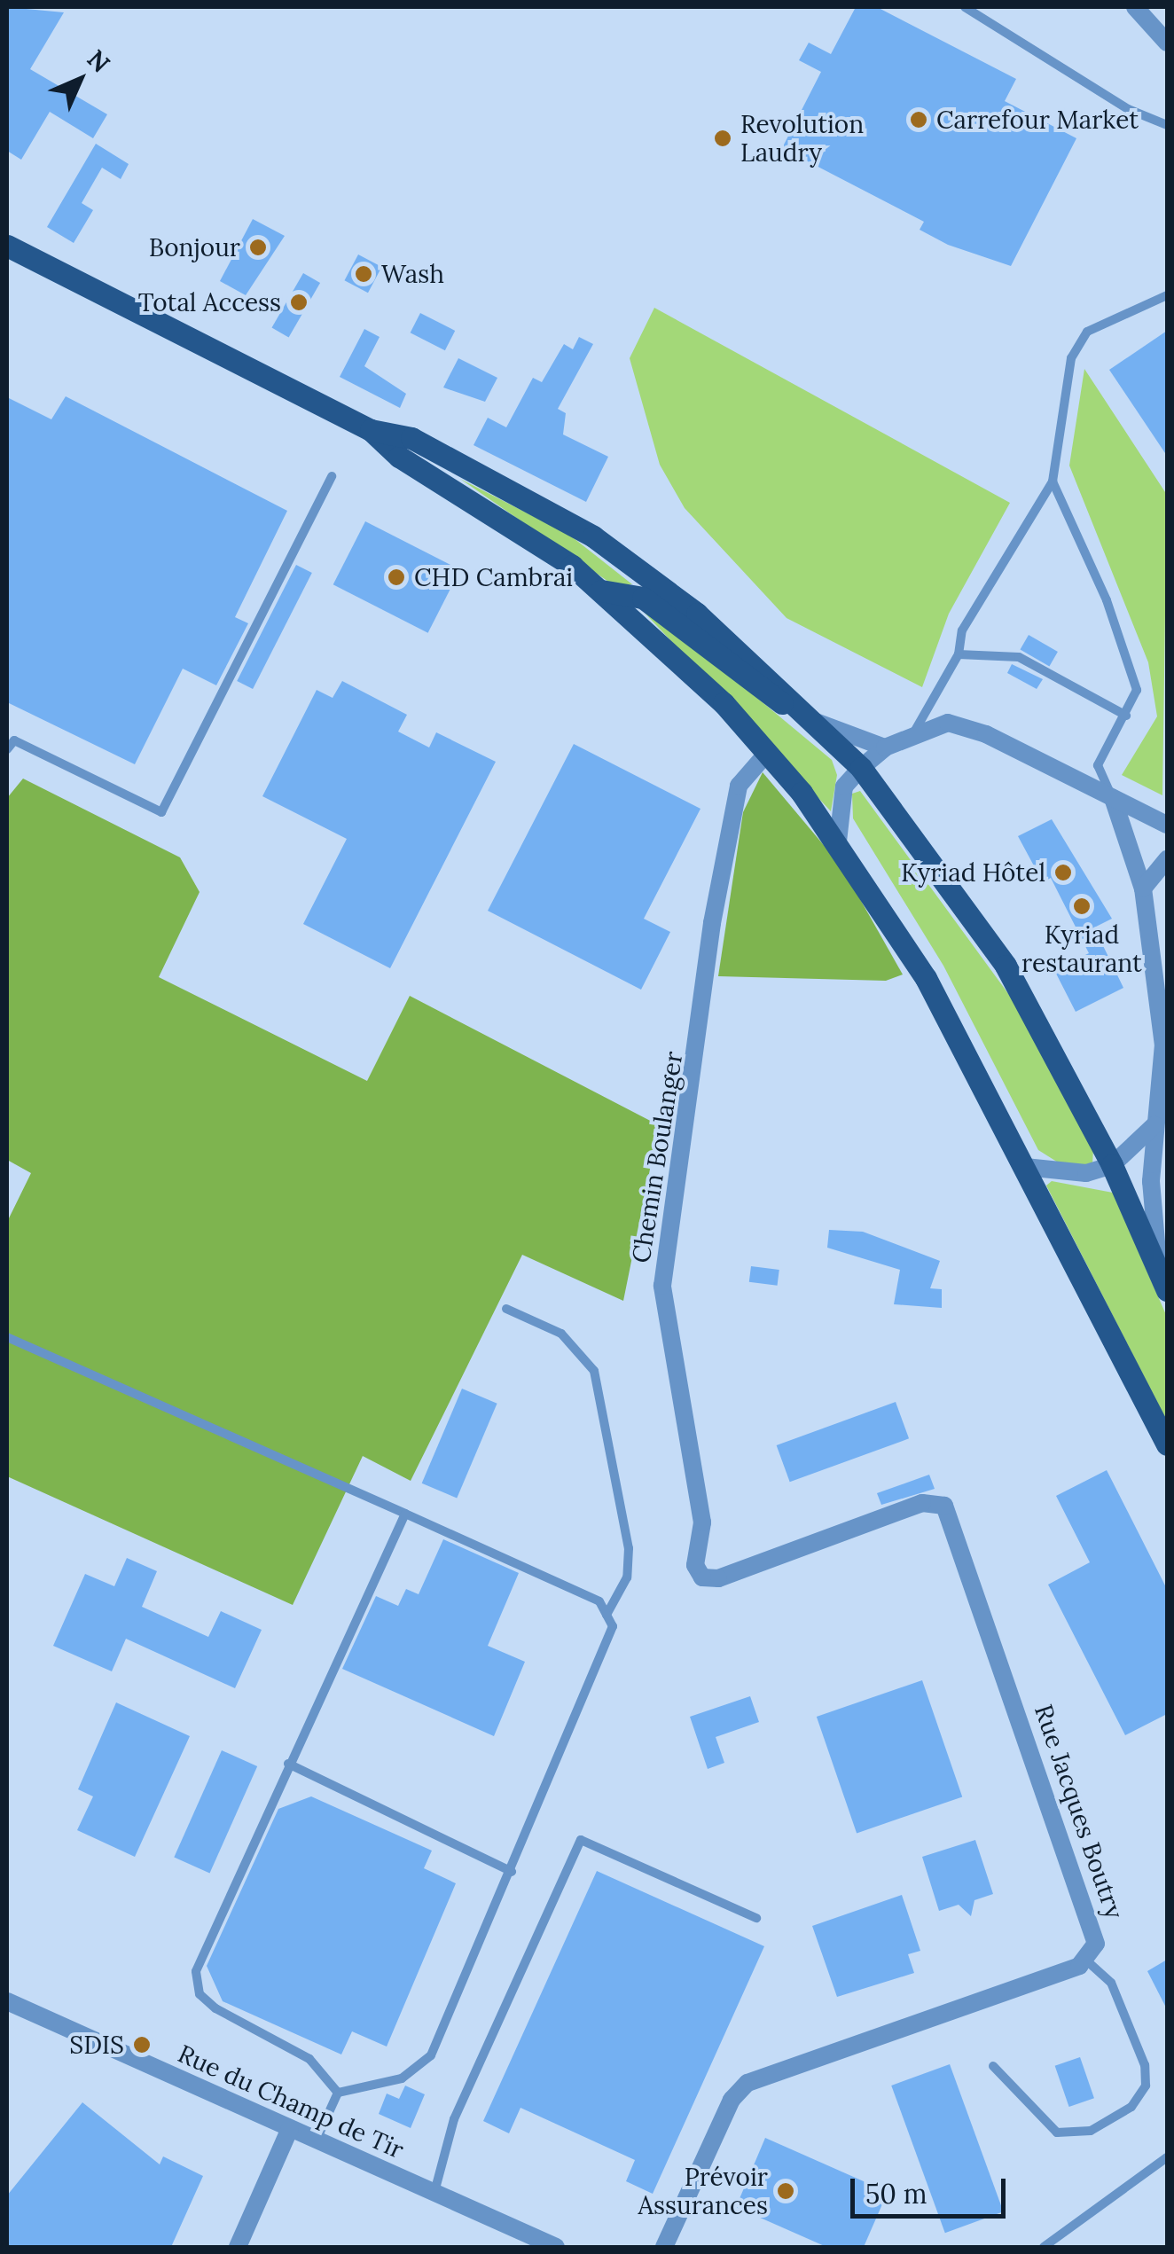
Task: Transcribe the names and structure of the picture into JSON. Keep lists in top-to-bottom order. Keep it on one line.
{"streets":{"street":["Chemin Boulanger","Rue Jacques Boutry","Rue du Champ de Tir"]},"crossings":[["Chemin Boulanger","Rue Jacques Boutry"]],"places":["Carrefour Market","Revolution Laudry","Bonjour","Wash","Total Access","CHD Cambrai","Kyriad Hôtel","Kyriad restaurant","SDIS","Prévoir Assurances"],"scale_bar":"50 m","north":"top right"}
